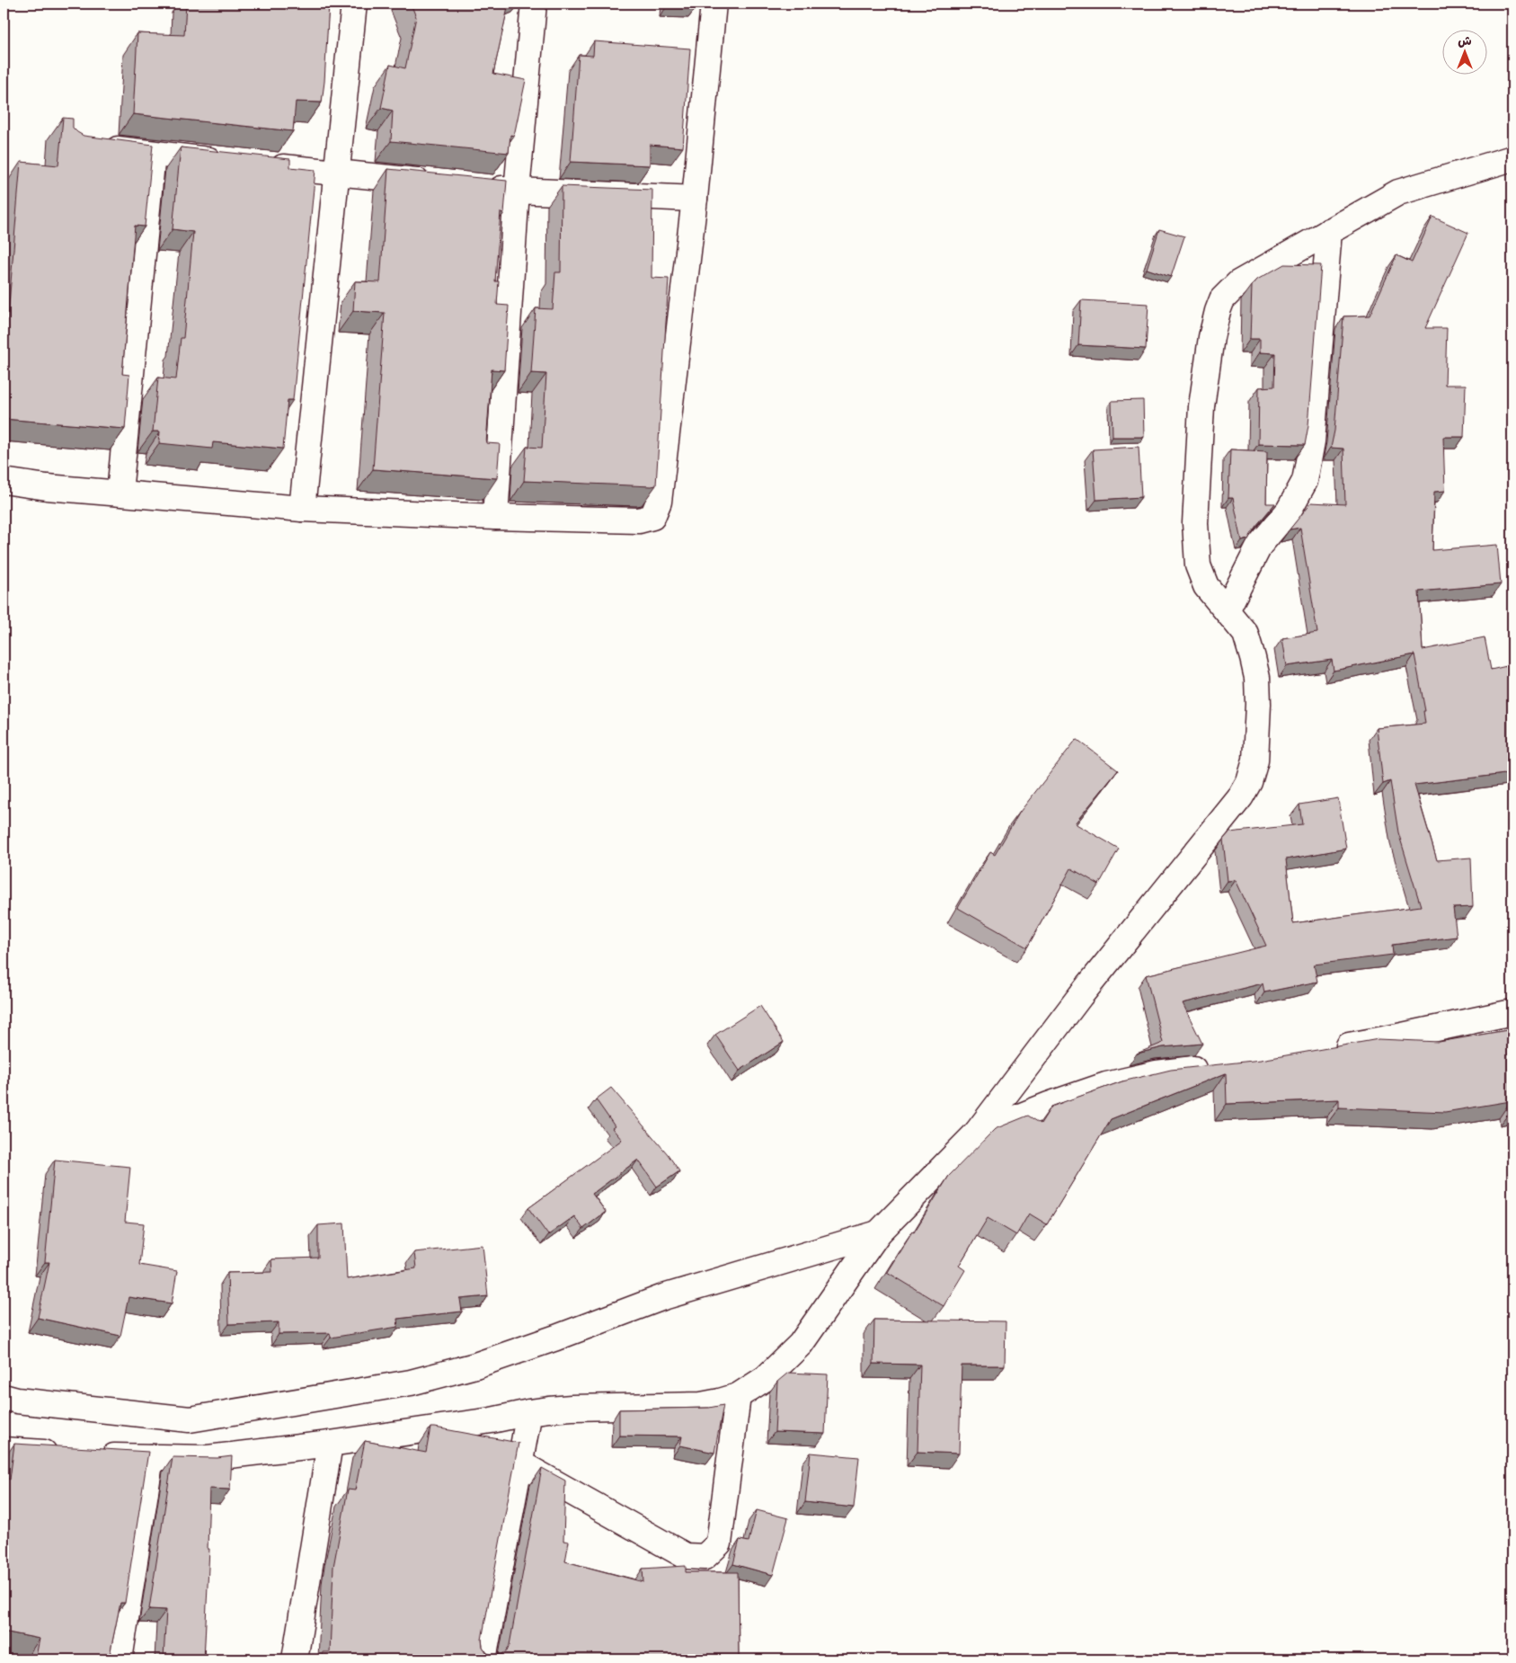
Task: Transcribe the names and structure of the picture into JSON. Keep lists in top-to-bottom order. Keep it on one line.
{"north":"top"}
